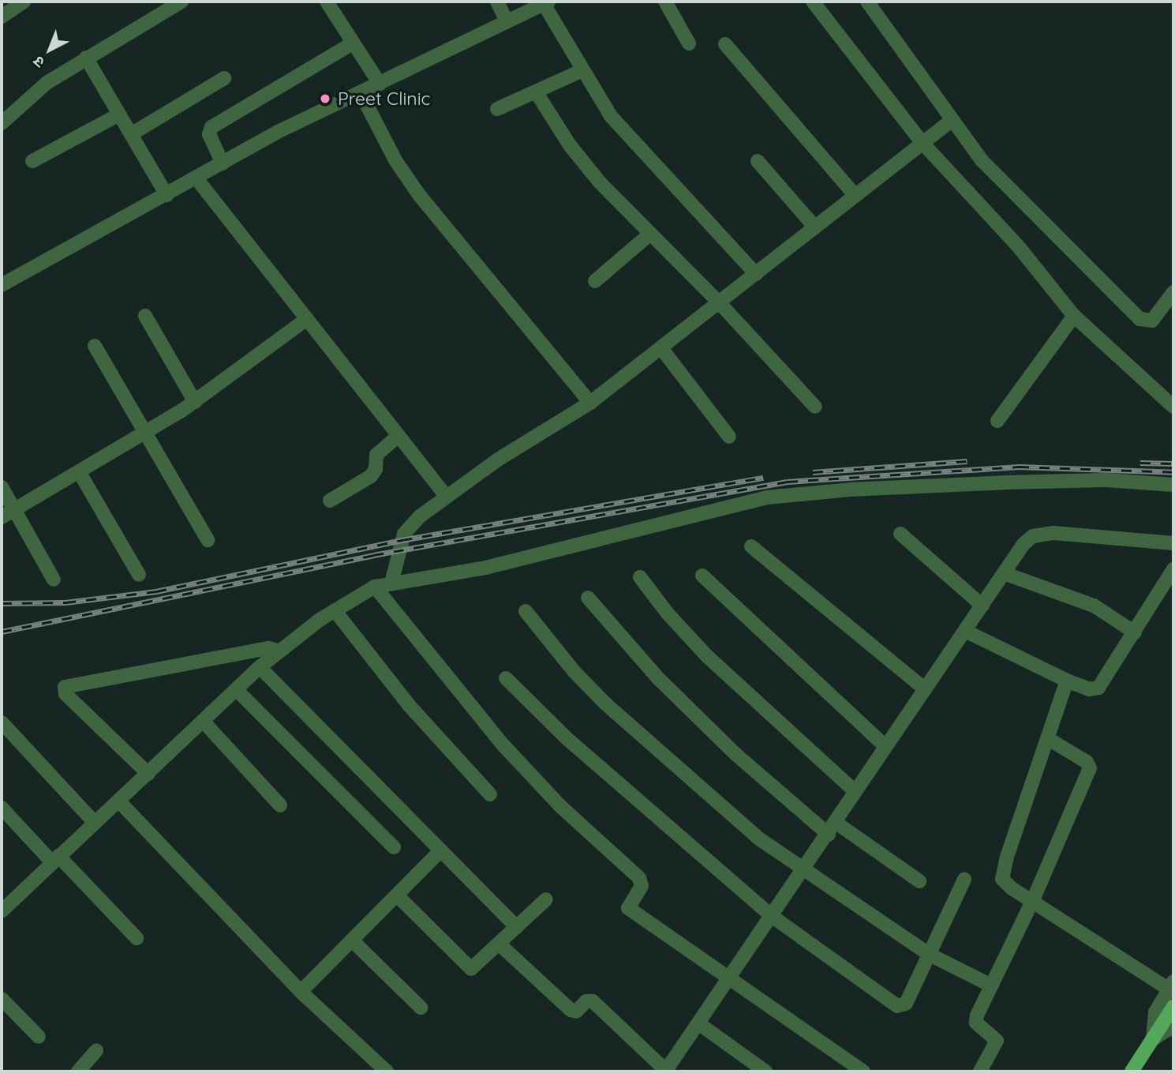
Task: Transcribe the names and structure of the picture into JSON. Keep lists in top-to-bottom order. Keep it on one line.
{"places":["Preet Clinic"],"north":"bottom left"}
